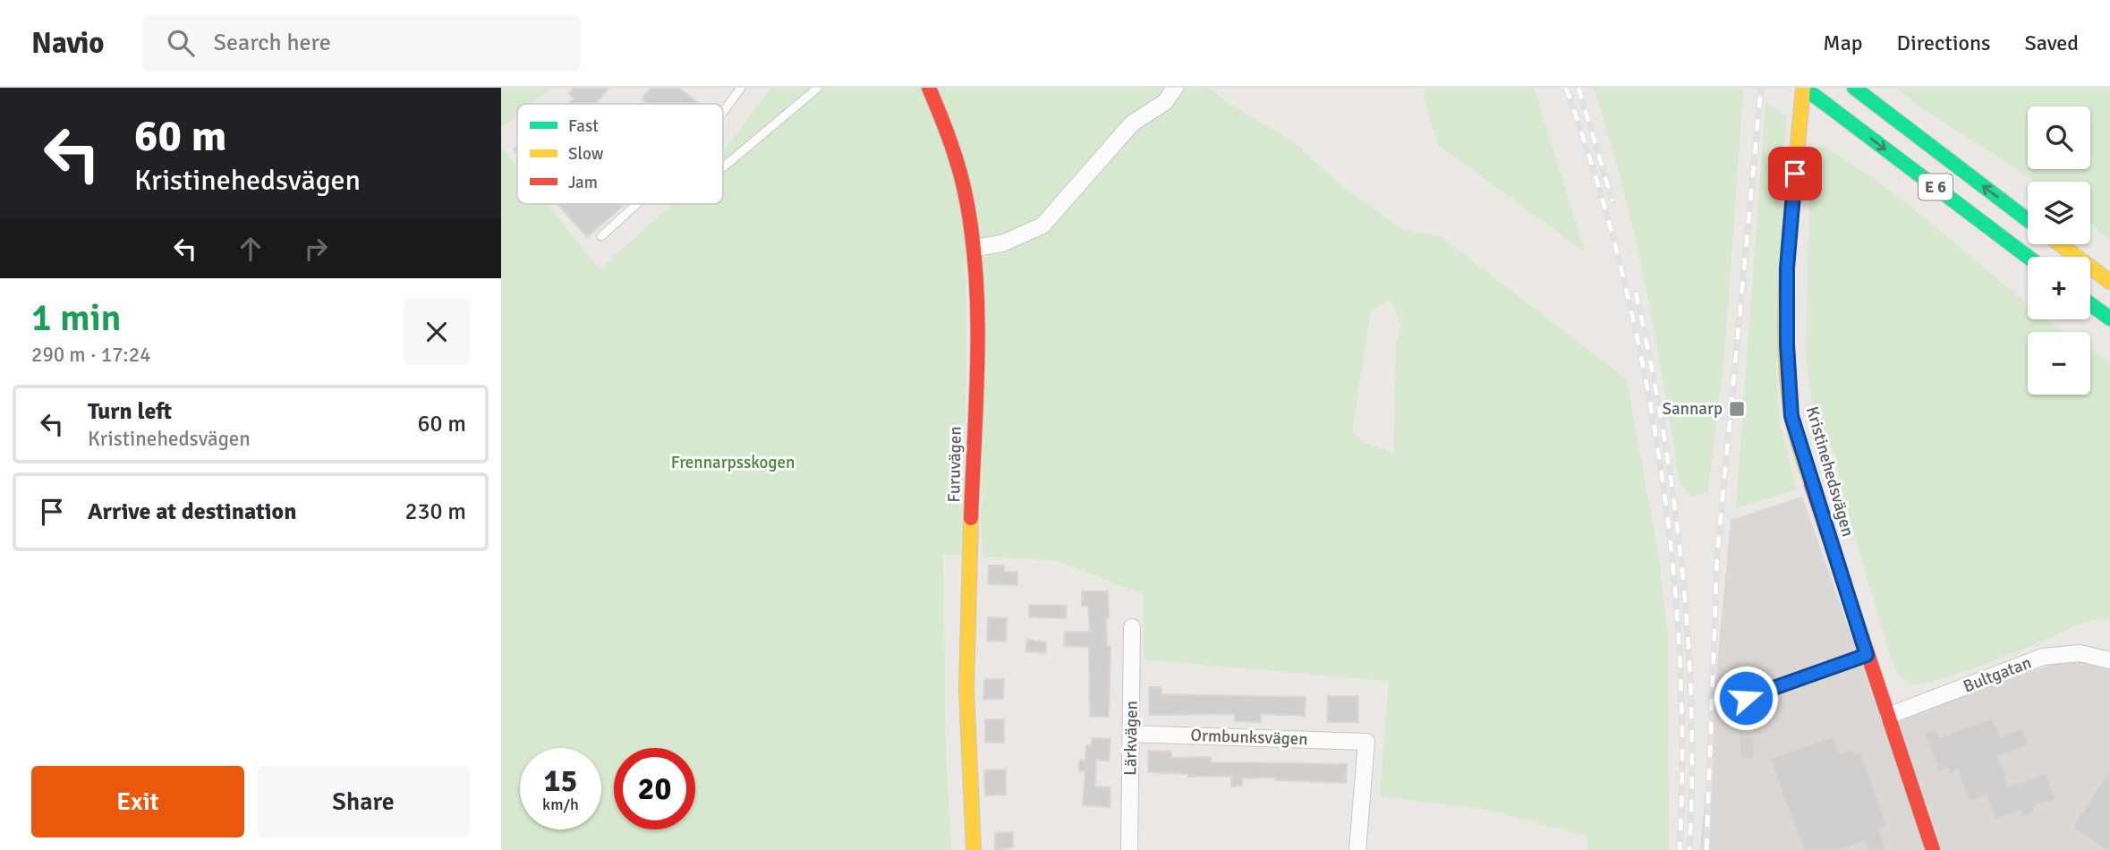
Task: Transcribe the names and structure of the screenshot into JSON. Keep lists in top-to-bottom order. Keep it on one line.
{"streets":{"main road":["E 6","Furuvägen","Kristinehedsvägen"],"street":["Bultgatan","Ormbunksvägen","Lärkvägen"]},"crossings":[["E 6","Kristinehedsvägen"],["Kristinehedsvägen","Bultgatan"],["Ormbunksvägen","Lärkvägen"]],"parks":["Frennarpsskogen"],"places":{"transit":["Sannarp"]},"legend":["Fast","Slow","Jam"],"page":{"header":"Navio","search":"Search here","nav":["Map","Directions","Saved"],"turn":["60 m","Kristinehedsvägen"],"map_buttons":["+","−"],"heading":["1 min","290 m · 17:24"],"list":[{"name":"Turn left","note":"Kristinehedsvägen","value":"60 m"},{"name":"Arrive at destination","value":"230 m"}],"speed":"15 km/h","limit":"20","buttons":["Exit","Share"]}}
